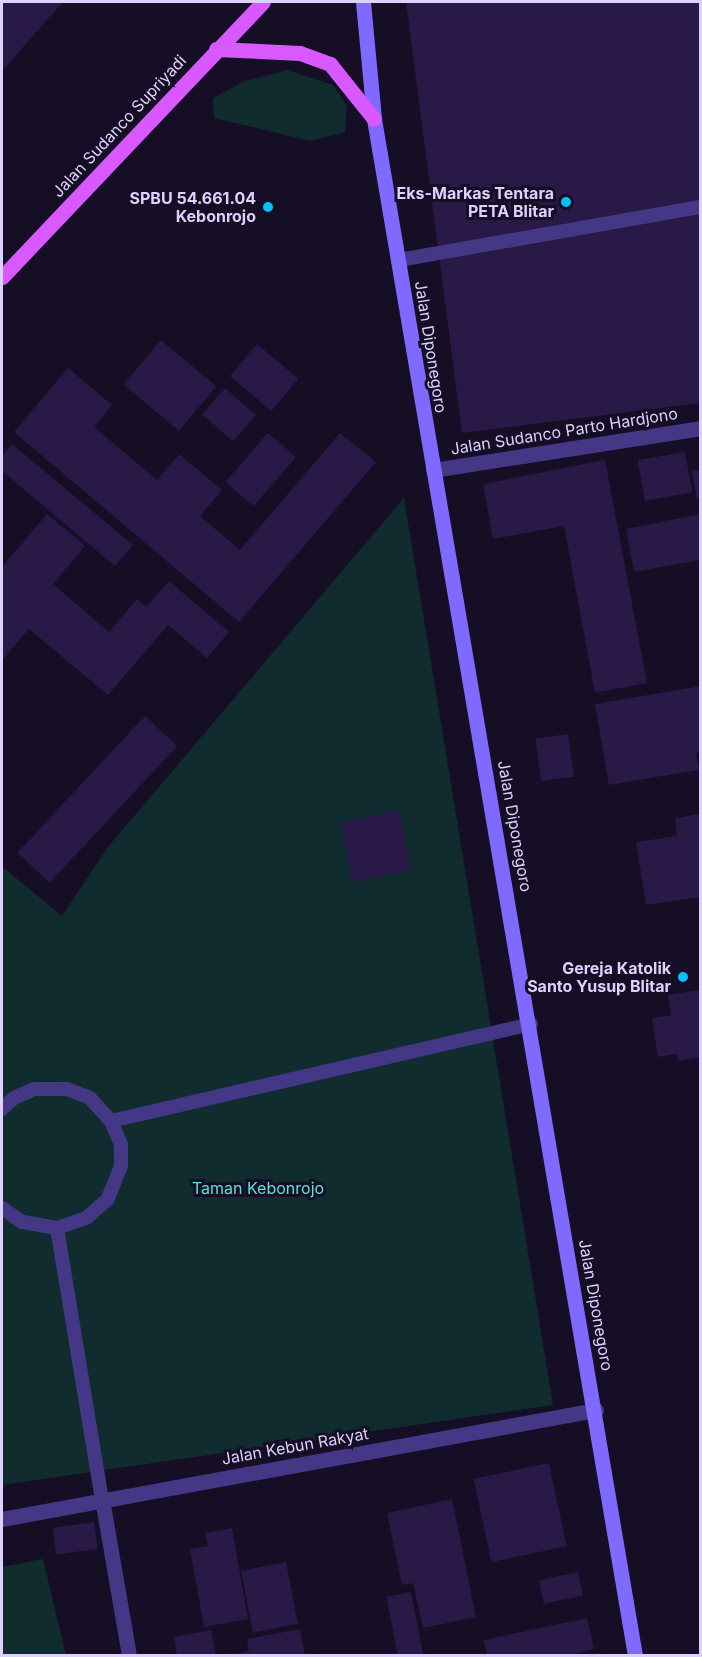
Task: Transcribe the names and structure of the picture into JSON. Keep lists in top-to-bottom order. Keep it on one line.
{"streets":{"main road":["Jalan Sudanco Supriyadi","Jalan Diponegoro"],"street":["Jalan Sudanco Parto Hardjono","Jalan Kebun Rakyat"]},"crossings":[["Jalan Diponegoro","Jalan Sudanco Parto Hardjono"],["Jalan Diponegoro","Jalan Kebun Rakyat"]],"parks":["Taman Kebonrojo"],"places":["Eks-Markas Tentara PETA Blitar","SPBU 54.661.04 Kebonrojo","Gereja Katolik Santo Yusup Blitar"]}
